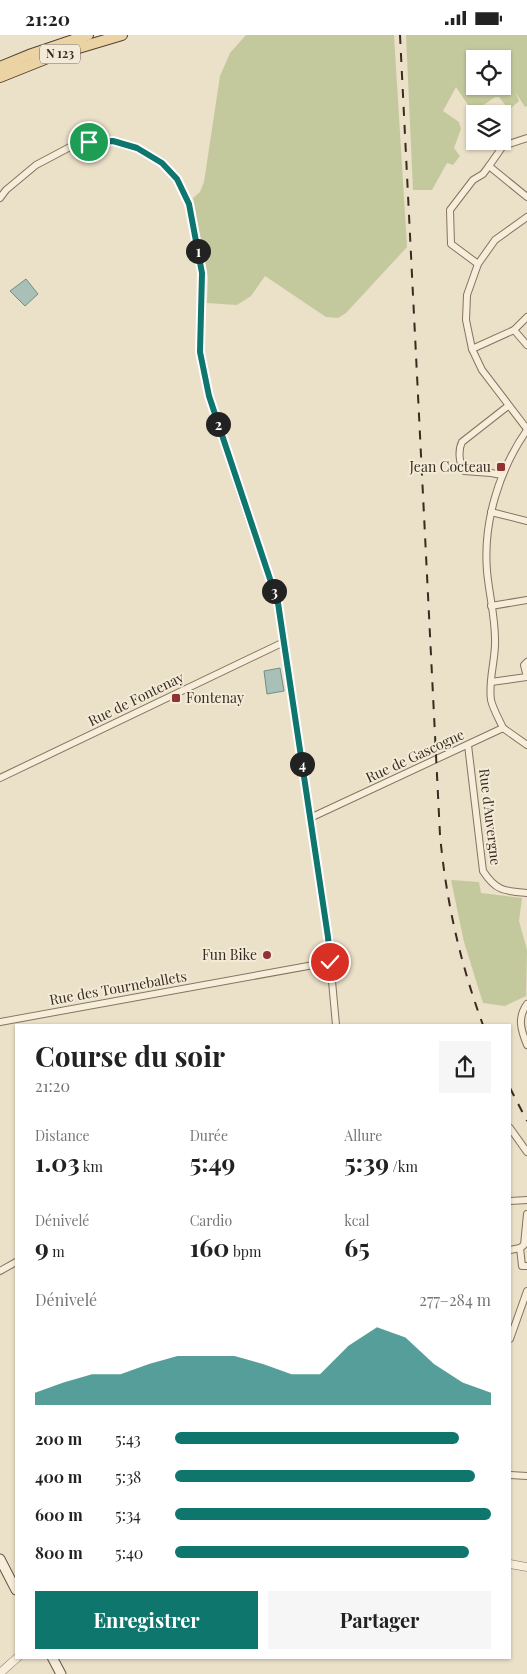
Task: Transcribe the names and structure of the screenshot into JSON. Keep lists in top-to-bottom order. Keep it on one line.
{"streets":{"main road":["N 123"],"street":["Rue de Fontenay","Rue de Gascogne","Rue d'Auvergne","Rue des Tourneballets"]},"crossings":[["Rue de Gascogne","Rue d'Auvergne"]],"places":{"transit":["Jean Cocteau","Fontenay"],"other":["Fun Bike"]},"page":{"status":"21:20","pins":["1","2","3","4"],"heading":["Course du soir","21:20"],"stats":[["Distance","1.03 km"],["Durée","5:49"],["Allure","5:39 /km"],["Dénivelé","9 m"],["Cardio","160 bpm"],["kcal","65"]],"chart":["Dénivelé","277–284 m"],"list":[{"name":"200 m","note":"5:43"},{"name":"400 m","note":"5:38"},{"name":"600 m","note":"5:34"},{"name":"800 m","note":"5:40"}],"buttons":["Enregistrer","Partager"]}}
